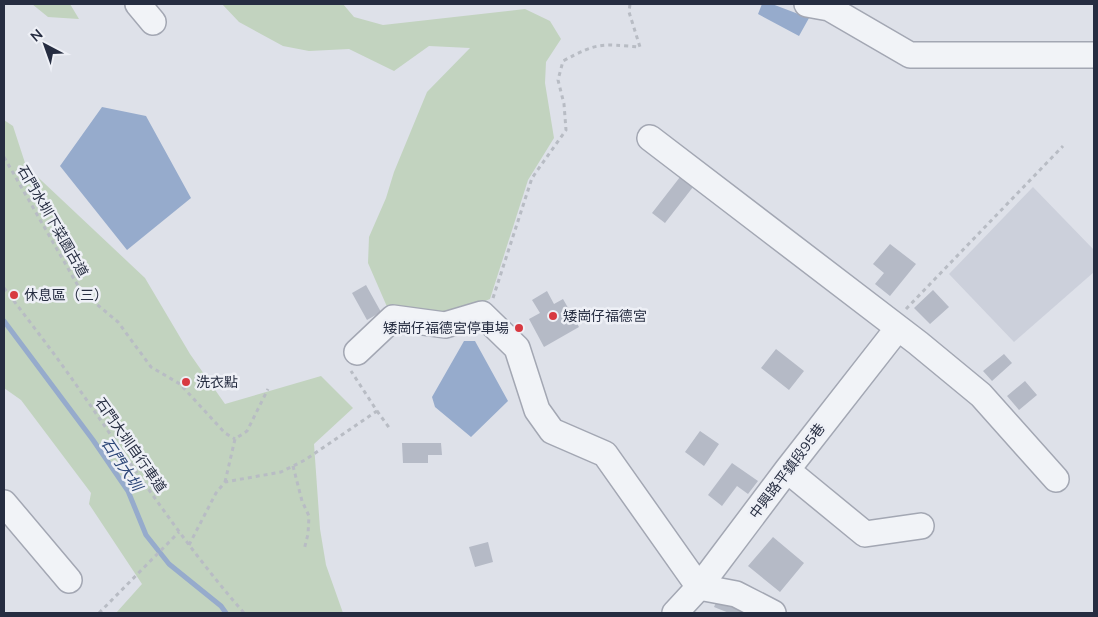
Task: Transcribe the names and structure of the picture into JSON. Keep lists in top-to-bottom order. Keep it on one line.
{"streets":{"street":["中興路平鎮段95巷"],"path":["石門水圳下菜園古道","石門大圳自行車道"]},"water":["石門大圳"],"places":["休息區（三）","矮崗仔福德宮","矮崗仔福德宮停車場","洗衣點"],"north":"top left"}
